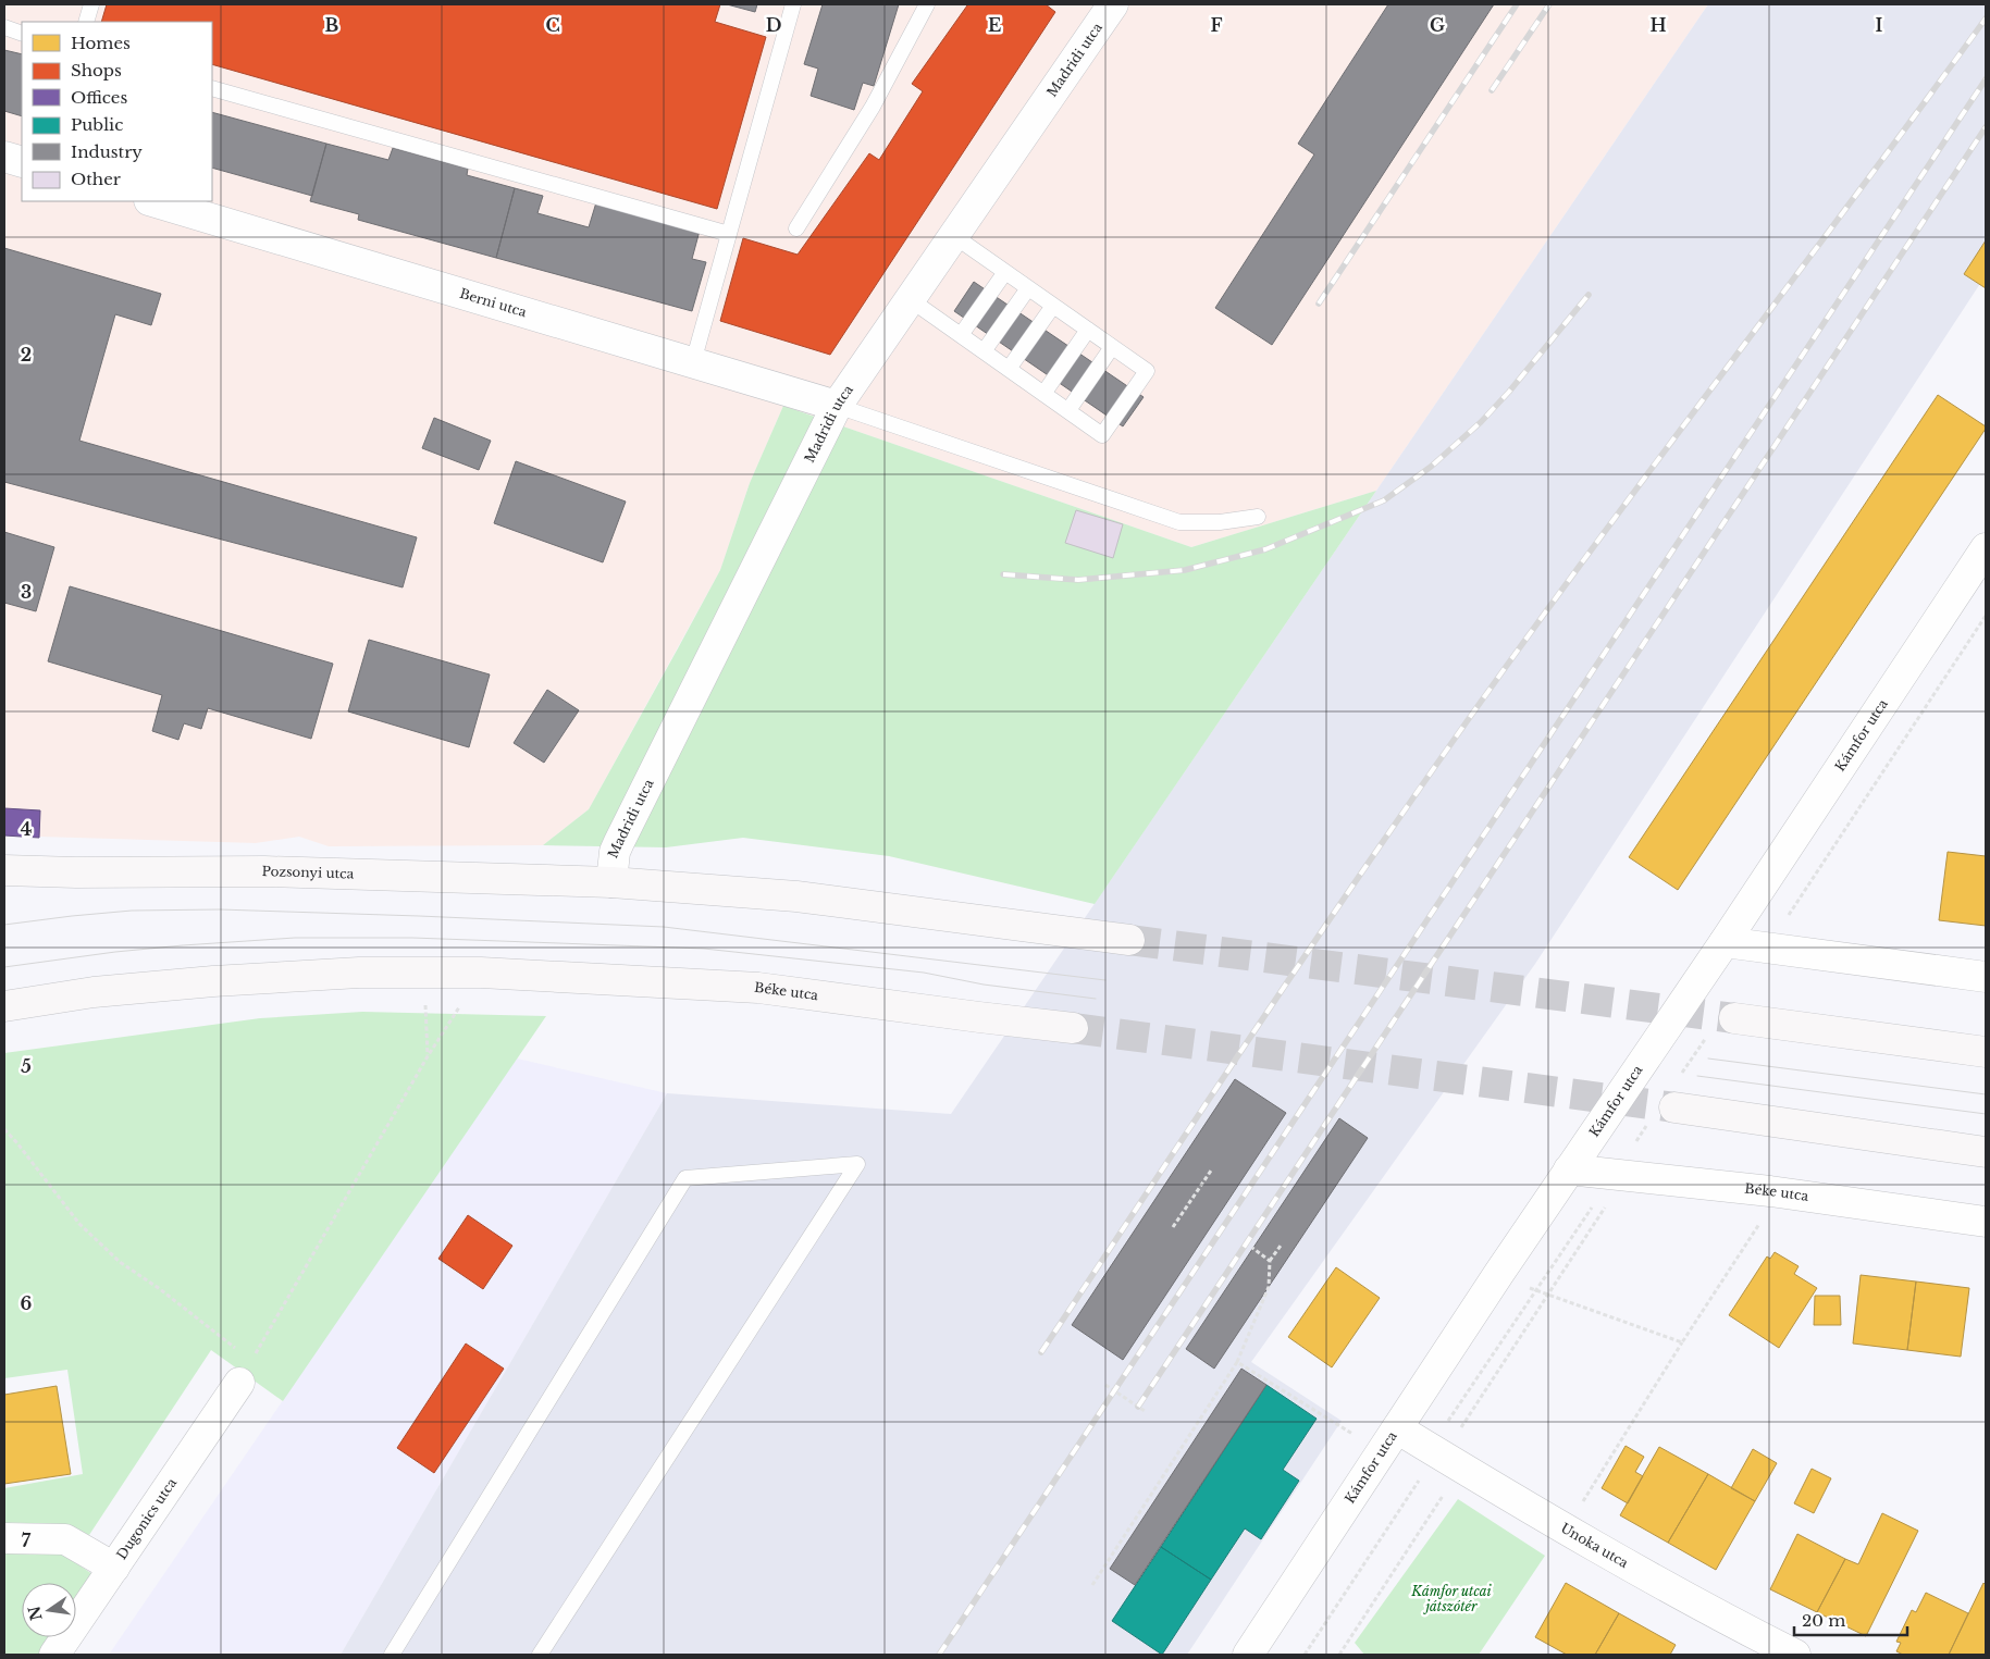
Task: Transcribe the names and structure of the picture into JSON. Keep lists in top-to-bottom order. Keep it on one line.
{"streets":{"main road":["Pozsonyi utca","Béke utca"],"street":["Madridi utca","Berni utca","Kámfor utca","Dugonics utca","Unoka utca"]},"crossings":[["Madridi utca","Berni utca"],["Madridi utca","Pozsonyi utca"],["Kámfor utca","Béke utca"],["Kámfor utca","Unoka utca"]],"parks":["Kámfor utcai játszótér"],"legend":["Homes","Shops","Offices","Public","Industry","Other"],"scale_bar":"20 m","north":"left","grid":{"columns":["B","C","D","E","F","G","H","I"],"rows":["2","3","4","5","6","7"]}}
